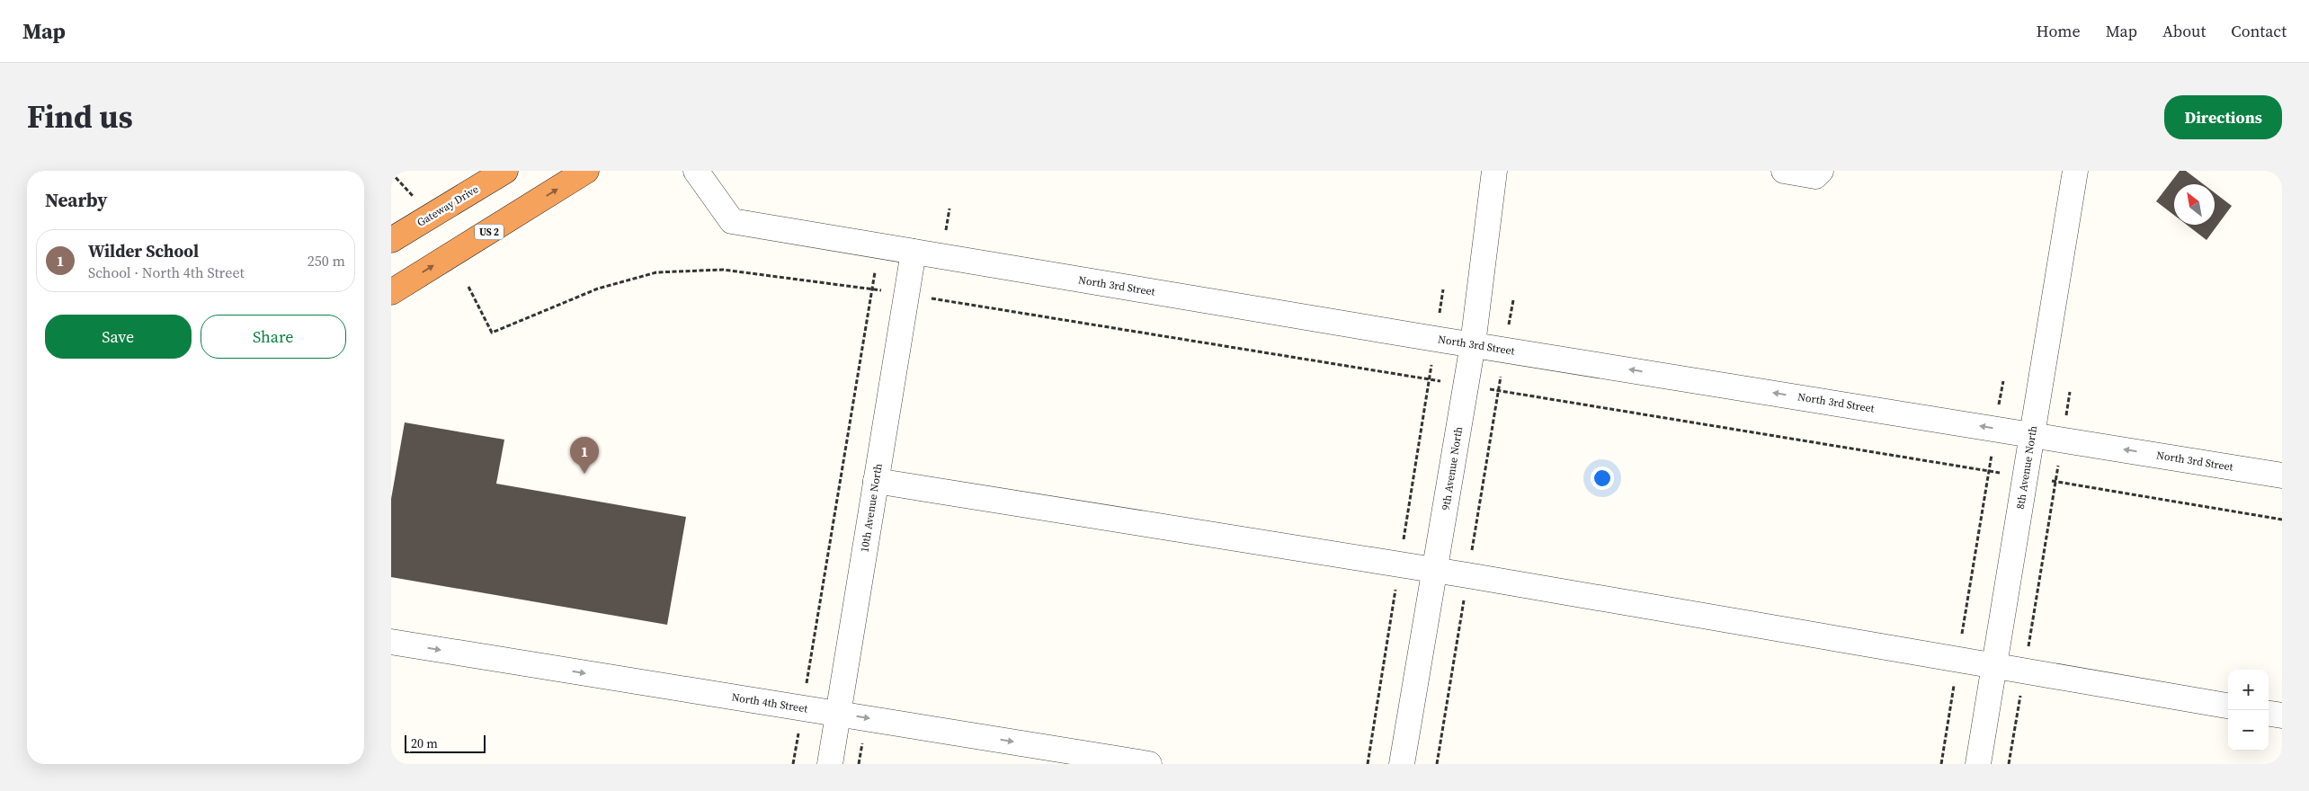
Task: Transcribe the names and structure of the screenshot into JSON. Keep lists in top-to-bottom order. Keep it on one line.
{"streets":{"highway":["Gateway Drive","US 2"],"street":["North 3rd Street","8th Avenue North","9th Avenue North","10th Avenue North","North 4th Street"]},"crossings":[["North 3rd Street","8th Avenue North"],["North 3rd Street","9th Avenue North"],["North 3rd Street","10th Avenue North"],["10th Avenue North","North 4th Street"]],"one_way":["North 3rd Street","North 4th Street"],"scale_bar":"20 m","north":"top left","page":{"header":"Map","nav":["Home","Map","About","Contact"],"title":"Find us","buttons":["Directions",["Save","Share"]],"heading":"Nearby","list":[{"mark":"1","name":"Wilder School","note":"School · North 4th Street","value":"250 m"}],"pins":"1","map_buttons":["+","−"],"scale":"20 m"}}
